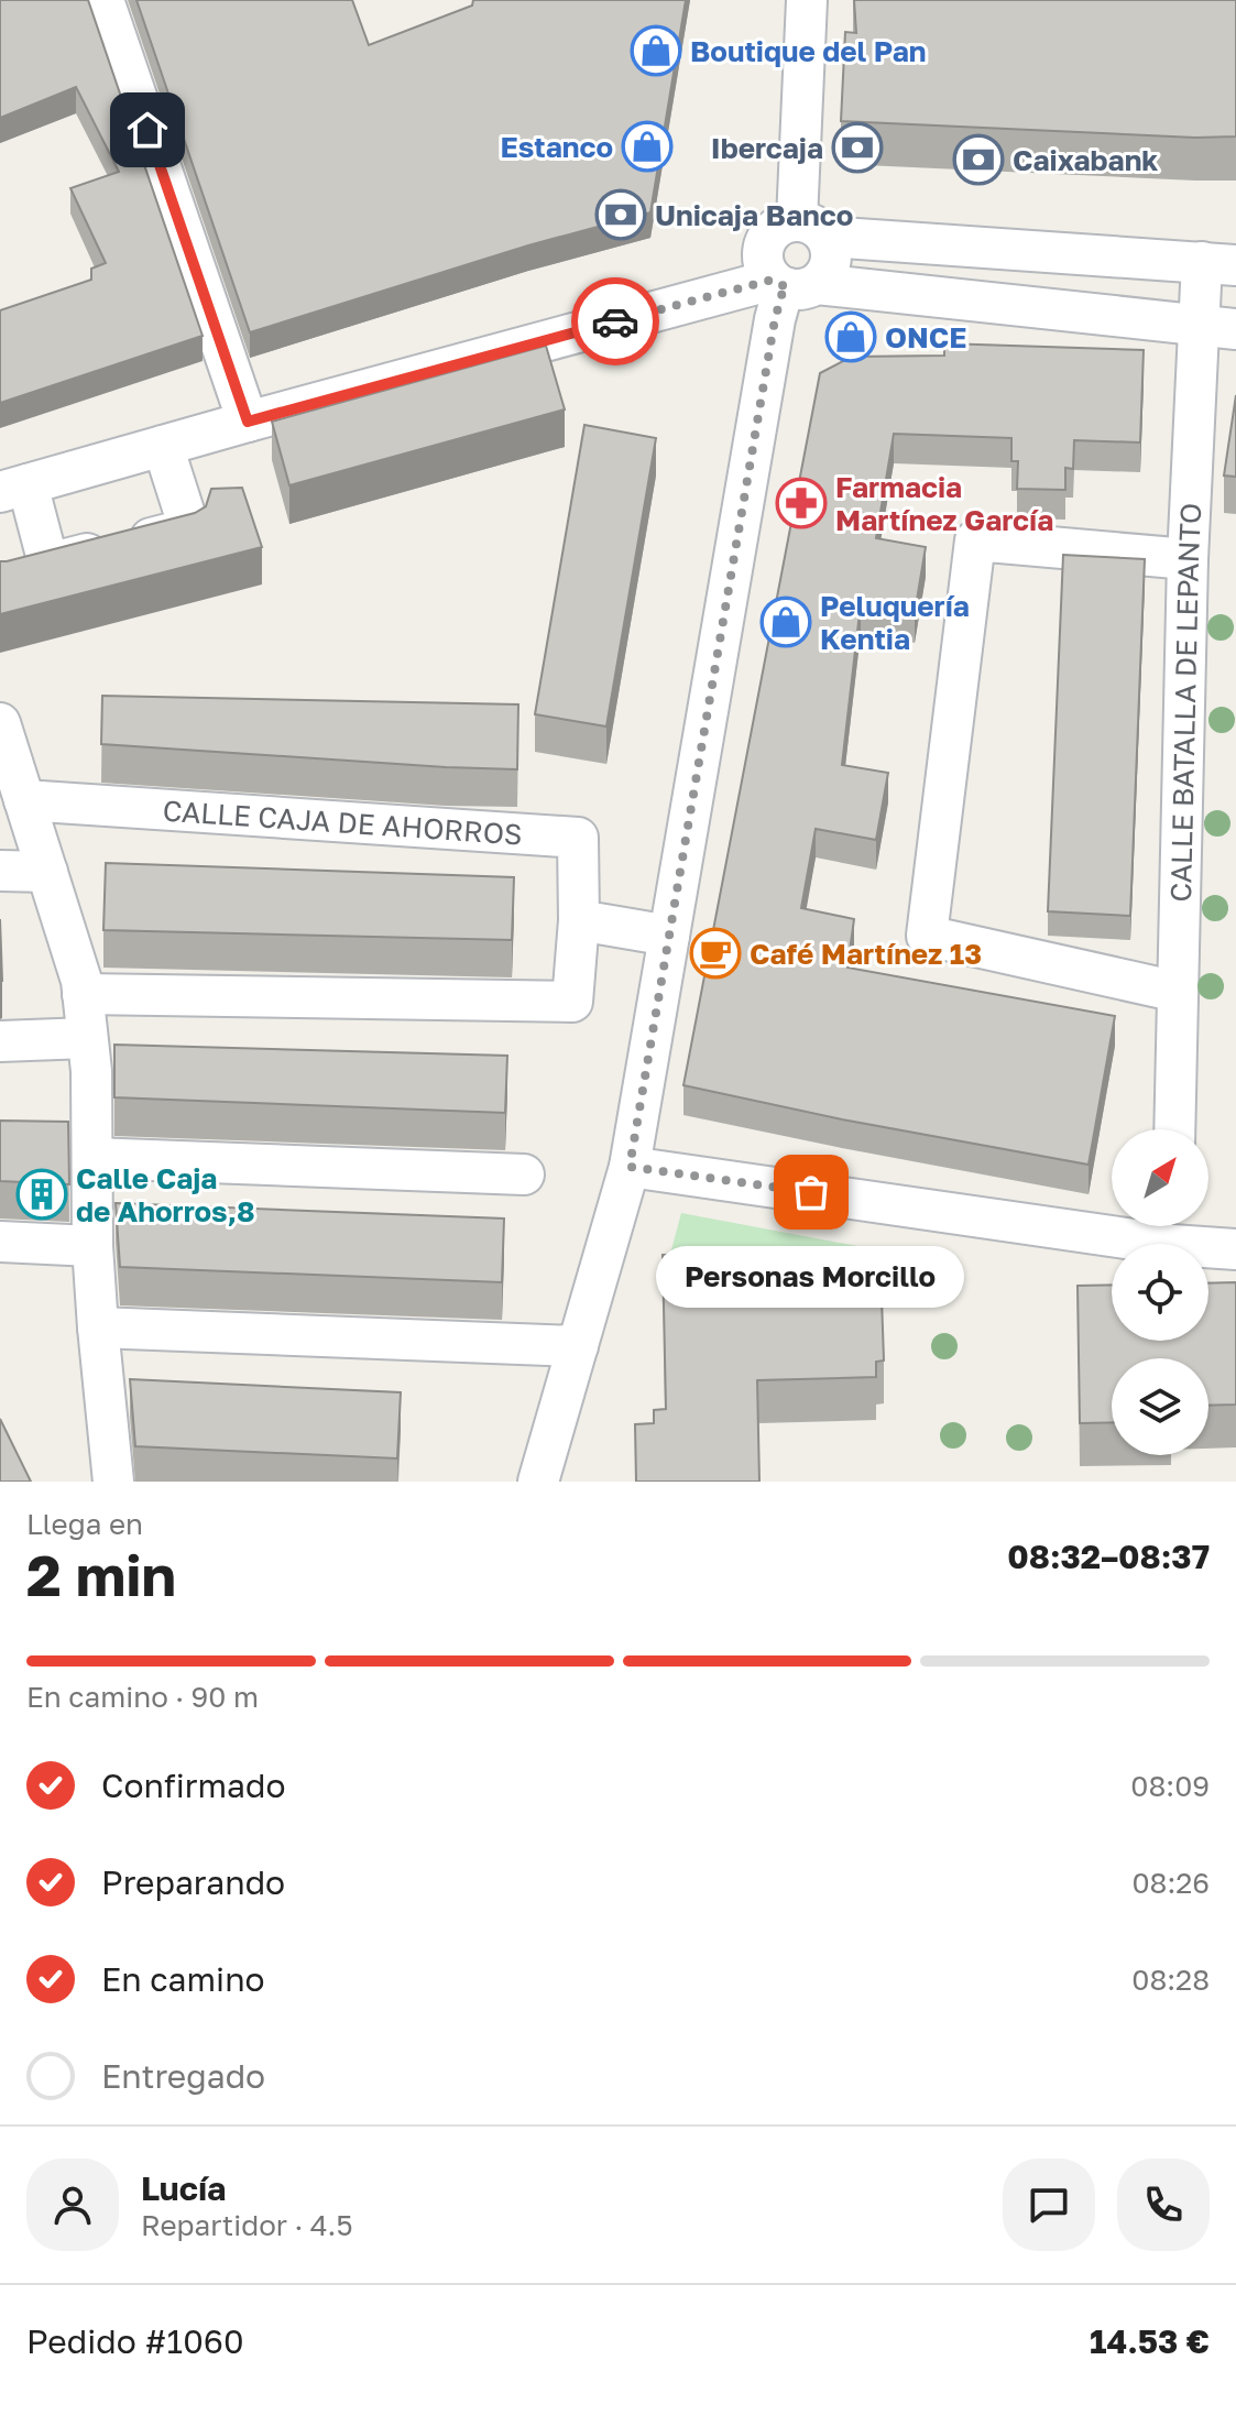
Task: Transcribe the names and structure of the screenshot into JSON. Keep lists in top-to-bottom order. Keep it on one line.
{"streets":{"street":["CALLE BATALLA DE LEPANTO","CALLE CAJA DE AHORROS"]},"places":{"shop":["Boutique del Pan","Estanco","ONCE","Peluquería Kentia"],"bank":["Ibercaja","Caixabank","Unicaja Banco"],"pharmacy":["Farmacia Martínez García"],"cafe":["Café Martínez 13"],"other":["Personas Morcillo"],"building":["Calle Caja de Ahorros,8"]},"north":"top right","page":{"bubble":"Personas Morcillo","heading":["2 min","Llega en","08:32–08:37"],"panel":["Lucía","Repartidor · 4.5","Pedido #1060","14.53 €"],"bar":"En camino · 90 m","list":[["Confirmado","08:09"],["Preparando","08:26"],["En camino","08:28"],"Entregado"]}}
